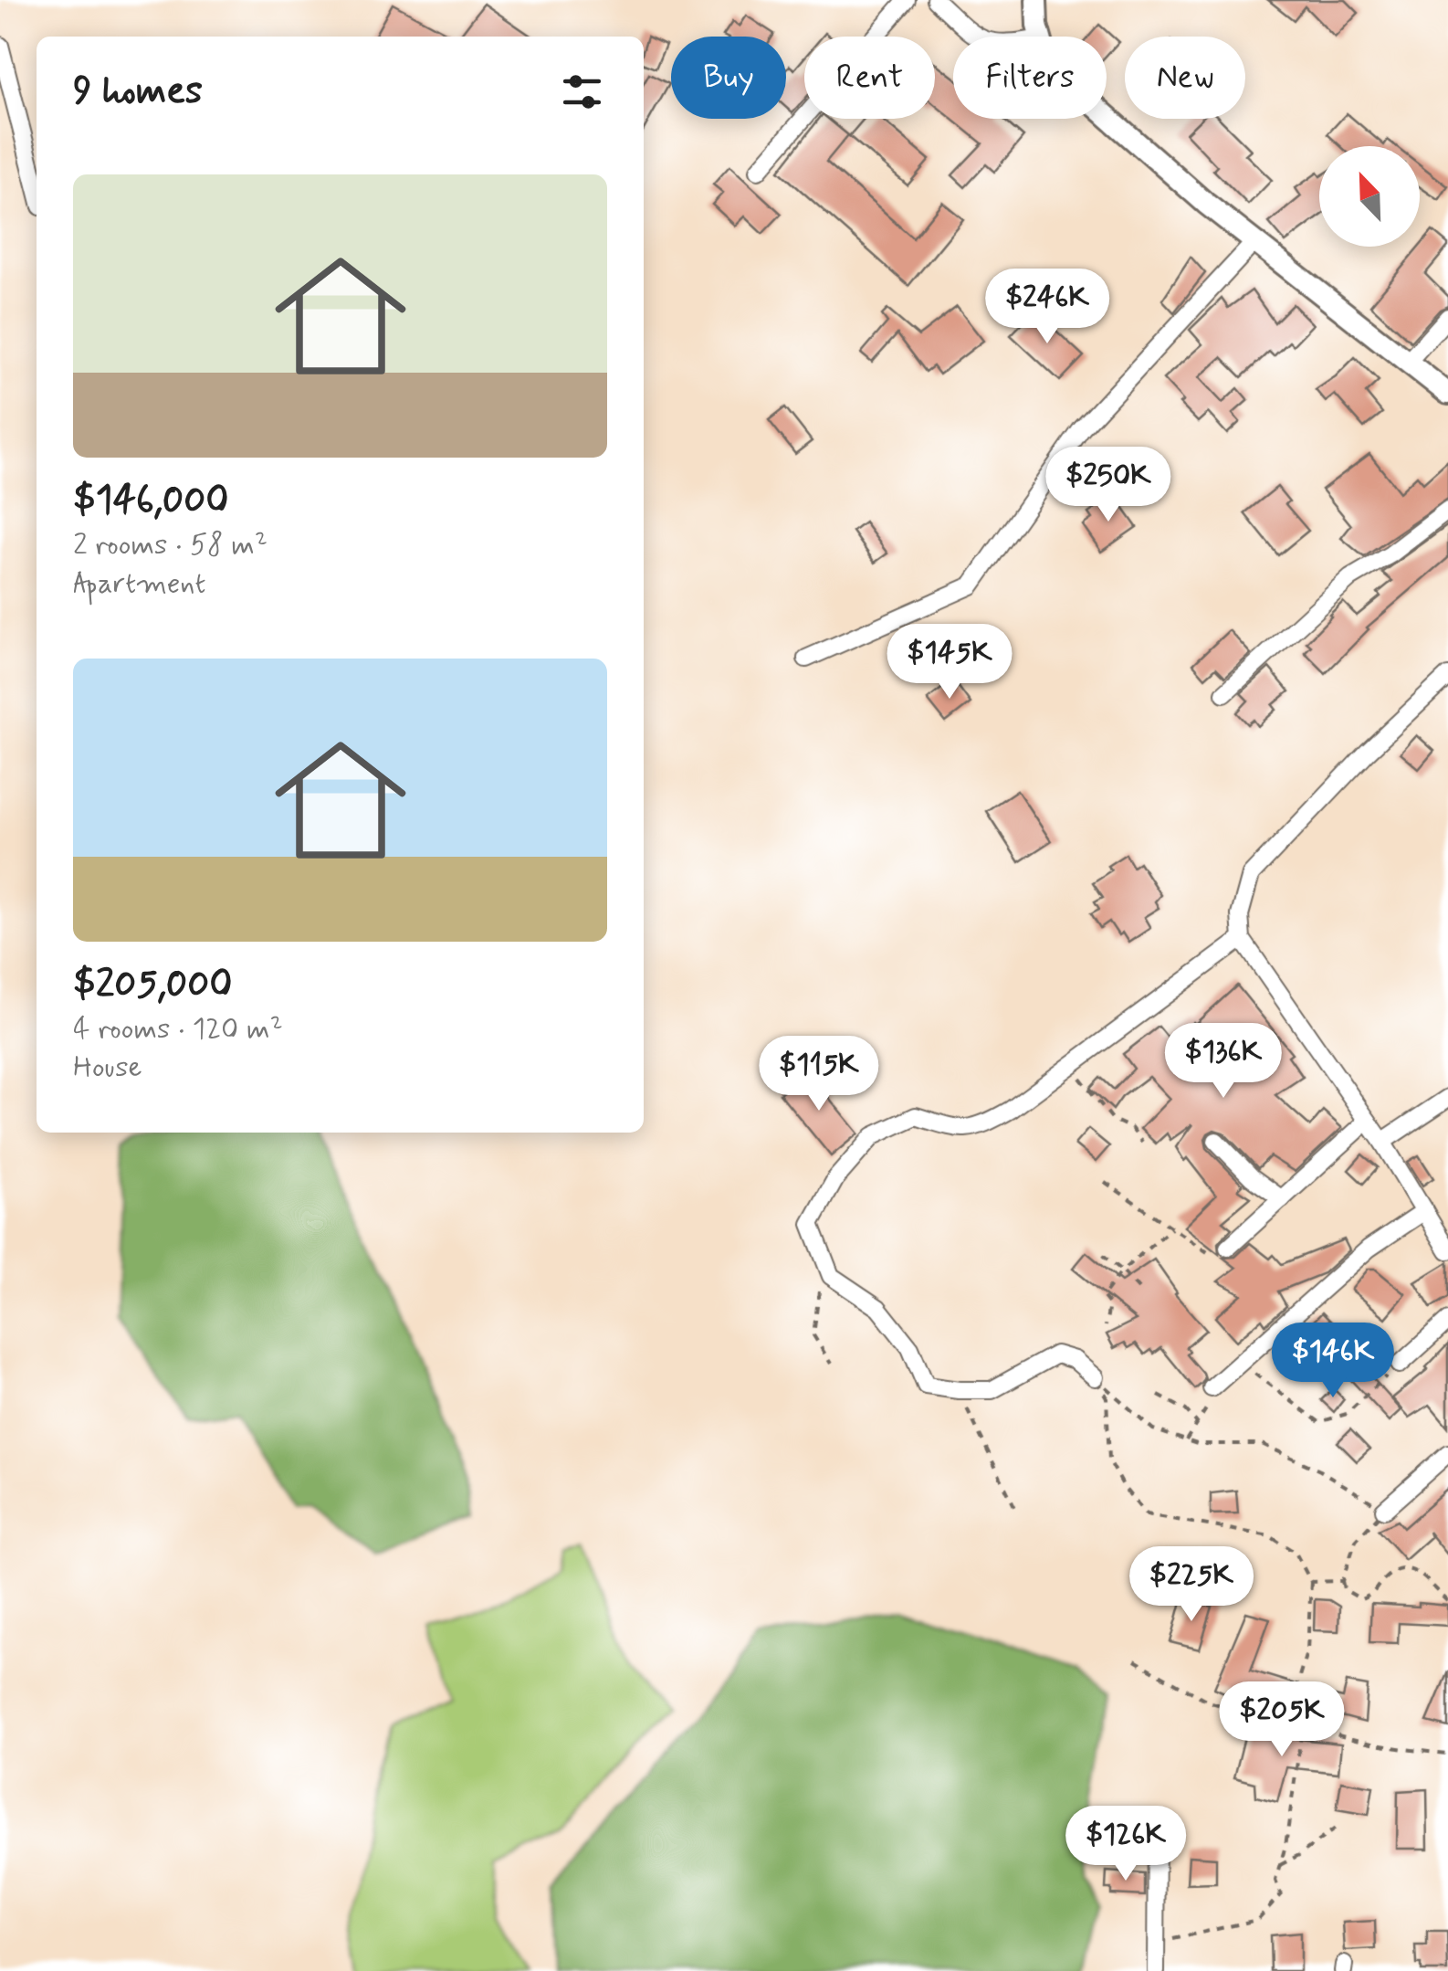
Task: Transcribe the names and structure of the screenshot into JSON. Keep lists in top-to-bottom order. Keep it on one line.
{"north":"top left","page":{"chip":["Buy","Rent","Filters","New"],"heading":"9 homes","list":[{"name":"$146,000","note":"2 rooms · 58 m² · Apartment"},{"name":"$205,000","note":"4 rooms · 120 m² · House"}],"price":["$246K","$250K","$145K","$136K","$115K","$146K","$225K","$205K","$126K"]}}
